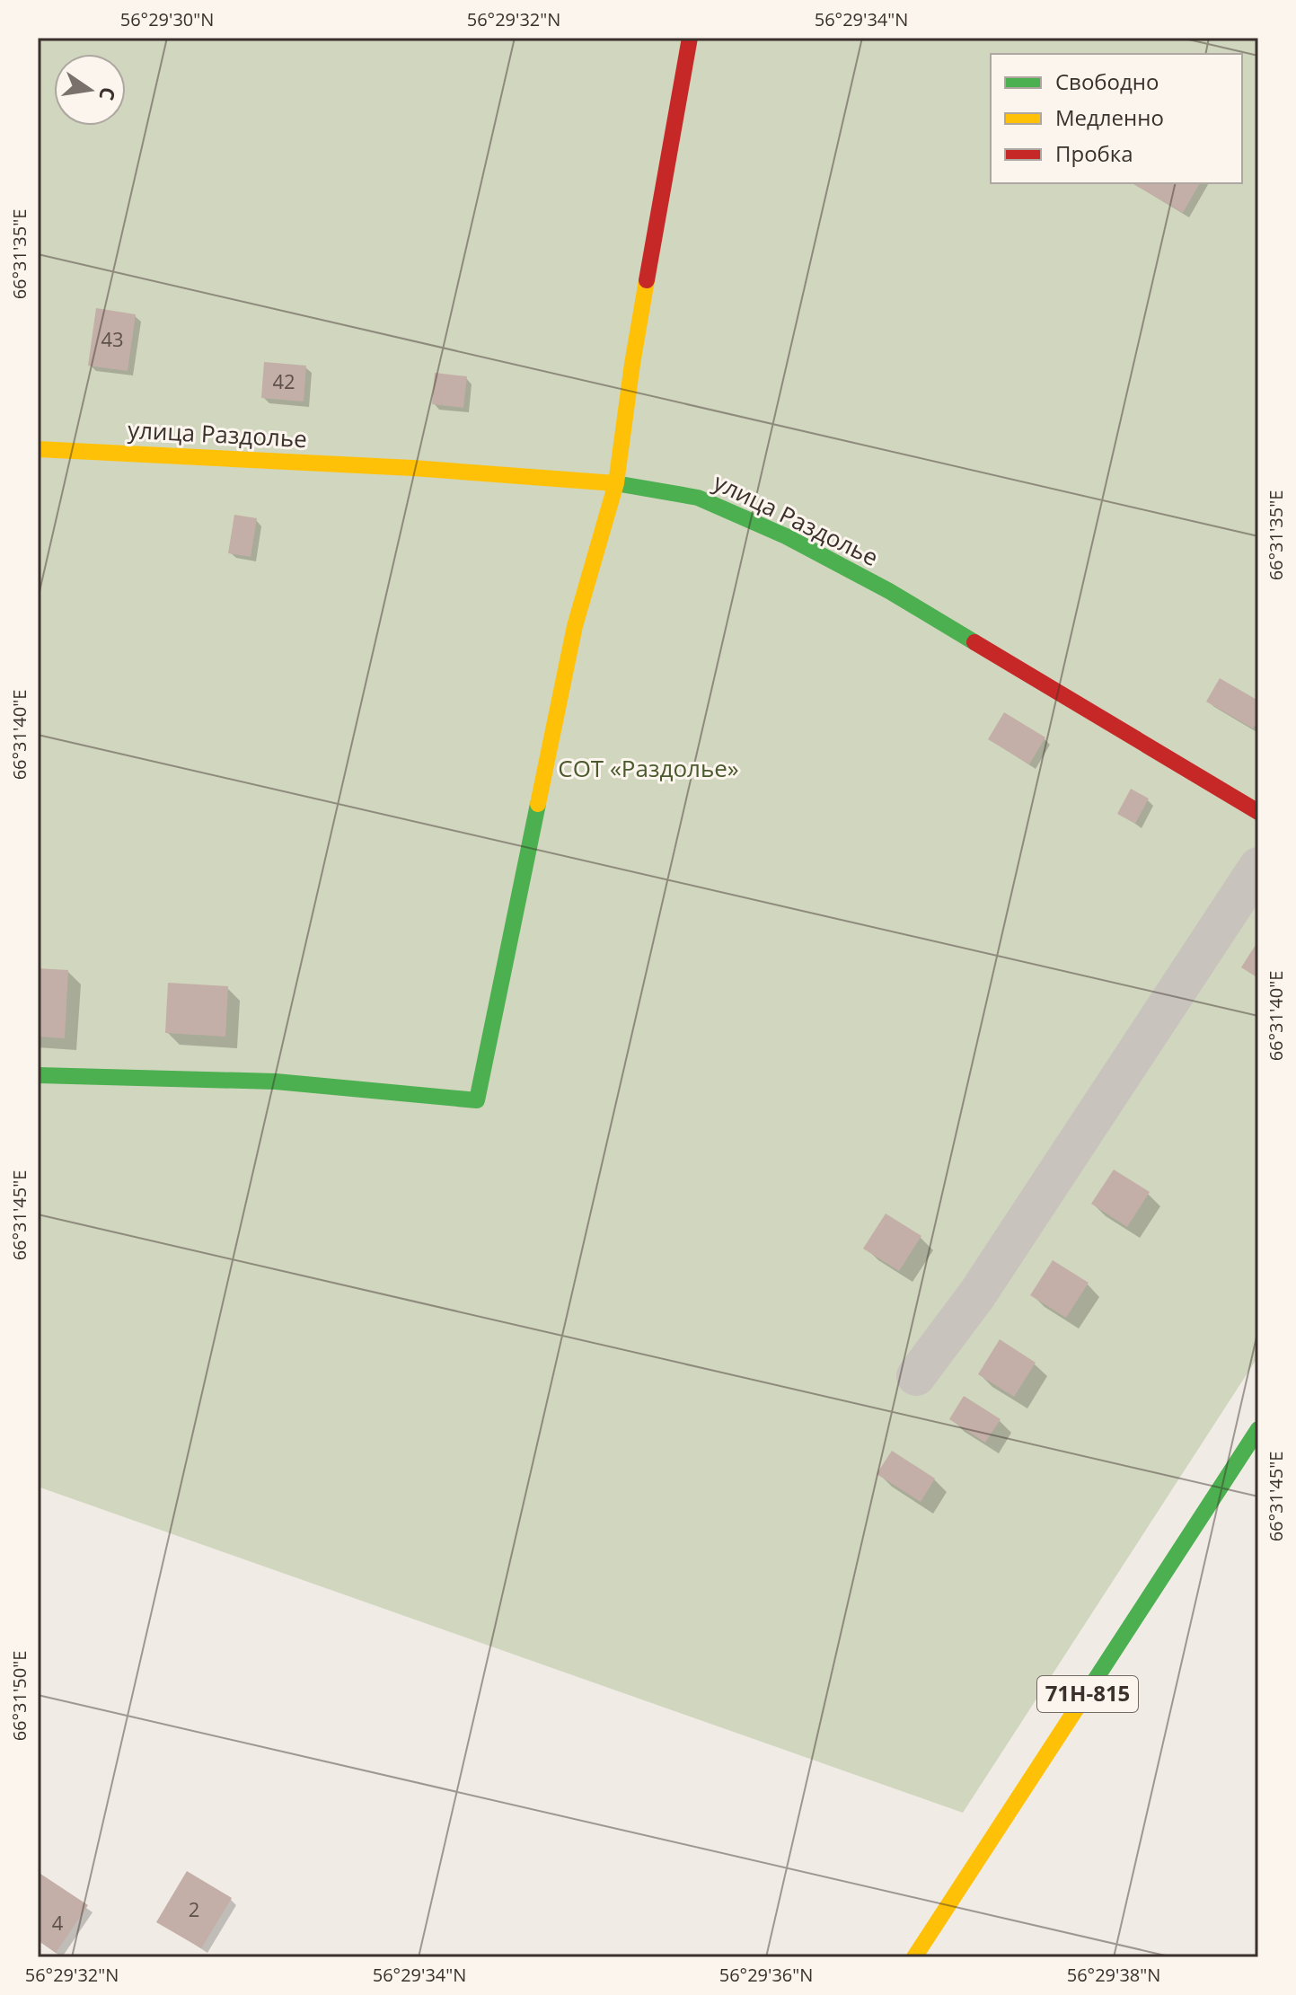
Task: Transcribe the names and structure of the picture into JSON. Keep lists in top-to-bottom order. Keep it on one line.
{"streets":{"street":["улица Раздолье","71Н-815"]},"parks":["СОТ «Раздолье»"],"house_numbers":["43","42","2","4"],"legend":["Свободно","Медленно","Пробка"],"north":"right","coordinates":["56°29'30\"N","56°29'32\"N","56°29'34\"N","66°31'35\"E","66°31'40\"E","66°31'45\"E","66°31'50\"E","56°29'36\"N","56°29'38\"N"]}
